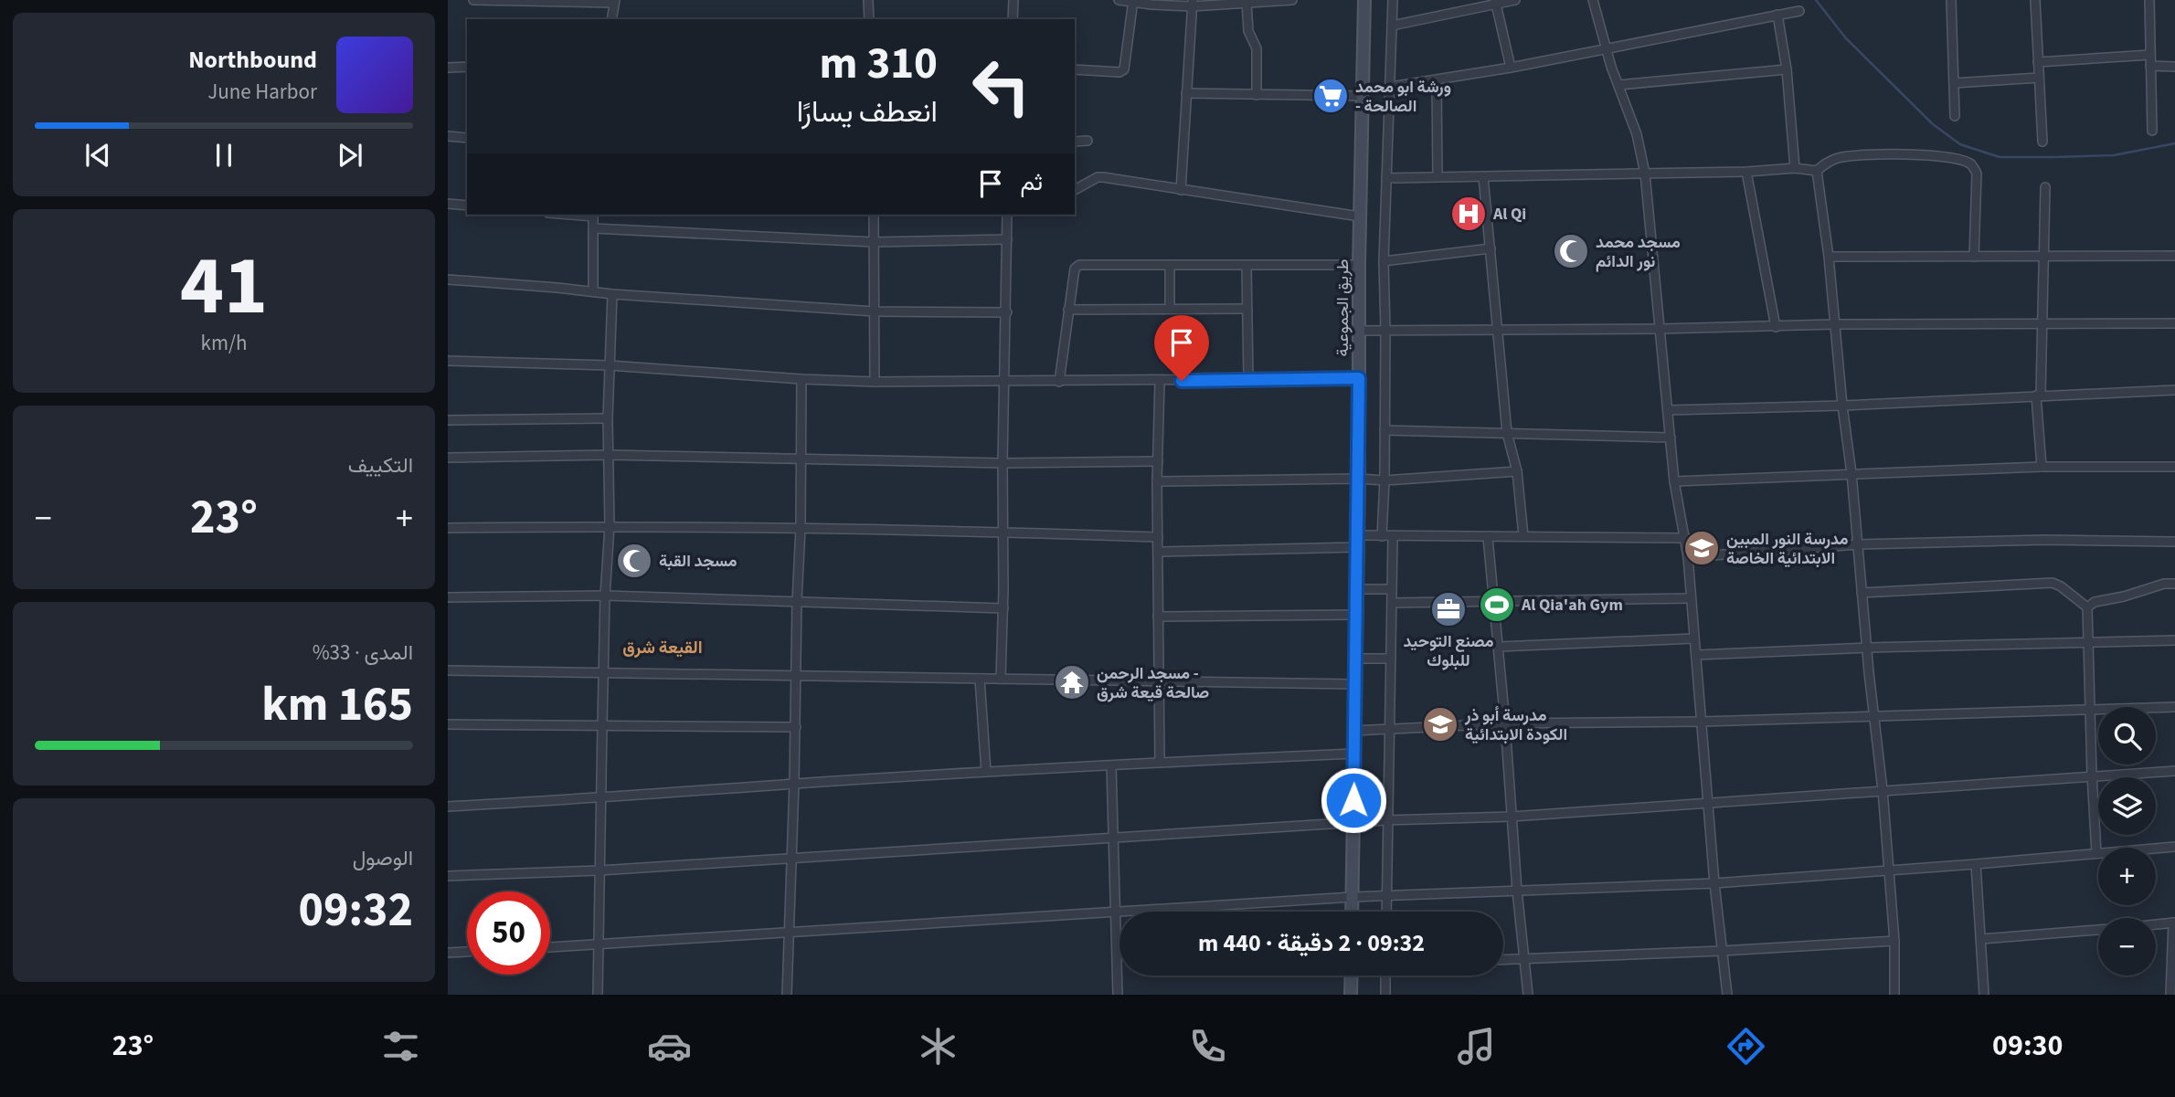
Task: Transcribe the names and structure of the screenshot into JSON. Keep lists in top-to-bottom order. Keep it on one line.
{"streets":{"main road":["طريق الجموعية"]},"districts":["القيعة شرق"],"places":{"supermarket":["ورشة ابو محمد - الصالحة"],"hospital":["Al Qi"],"mosque":["مسجد محمد نور الدائم","مسجد القبة"],"school or university":["مدرسة النور المبين الابتدائية الخاصة","مدرسة أبو ذر الكودة الابتدائية"],"sports":["Al Qia'ah Gym"],"office":["مصنع التوحيد للبلوك"],"temple":["مسجد الرحمن - صالحة قيعة شرق"]},"page":{"turn":["310 m","انعطف يسارًا"],"song":["Northbound","June Harbor"],"then":"ثم","tile":[["41","km/h"],"التكييف",["المدى · 33%","165 km"],["الوصول","09:32"]],"heat":["−","23°","+"],"map_buttons":["+","−"],"limit":"50","trip":"09:32 · 2 دقيقة · 440 m","tabs":["09:30","23°"]}}
